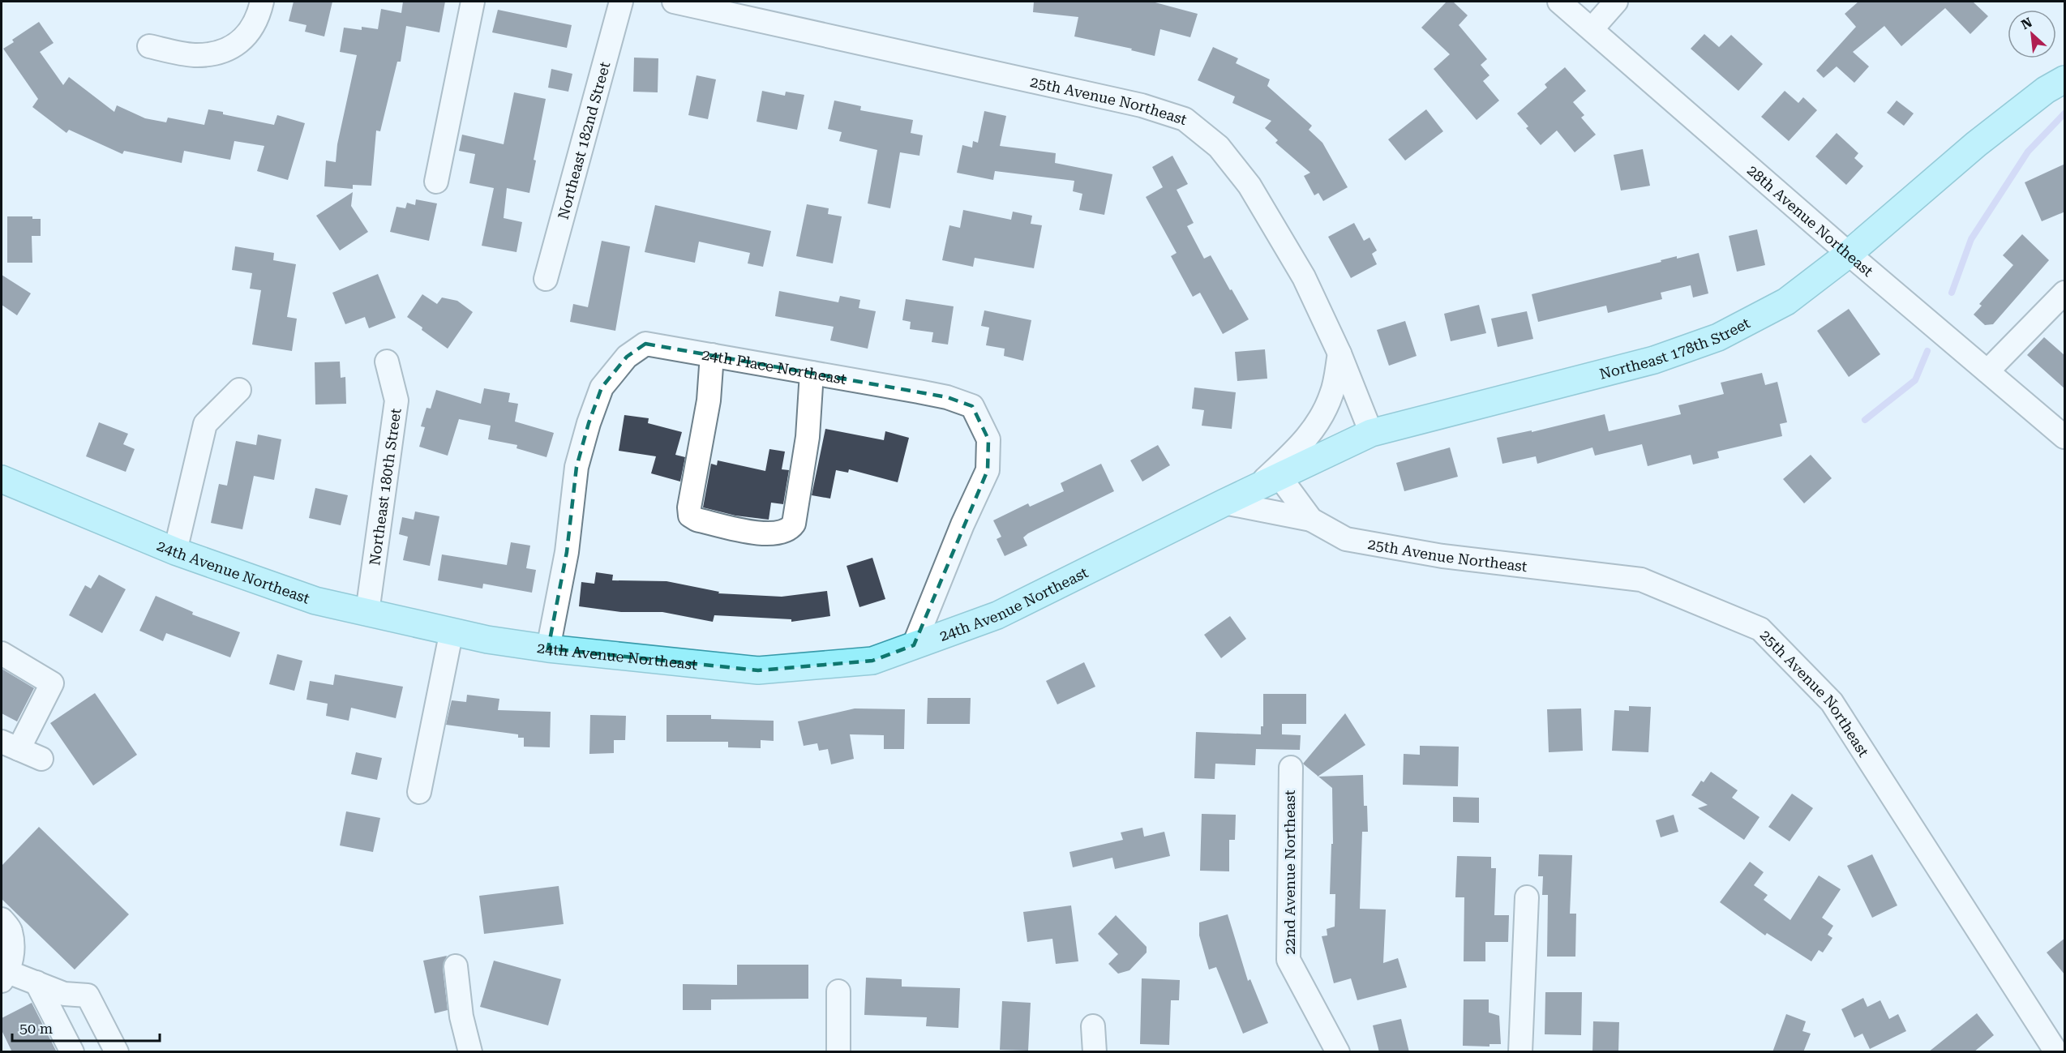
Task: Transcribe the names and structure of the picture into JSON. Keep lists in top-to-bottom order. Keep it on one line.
{"streets":{"main road":["Northeast 178th Street","24th Avenue Northeast"],"street":["25th Avenue Northeast","Northeast 182nd Street","28th Avenue Northeast","24th Place Northeast","Northeast 180th Street","22nd Avenue Northeast"]},"crossings":[["25th Avenue Northeast","Northeast 178th Street"],["25th Avenue Northeast","24th Avenue Northeast"],["28th Avenue Northeast","Northeast 178th Street"],["Northeast 178th Street","24th Avenue Northeast"],["24th Place Northeast","24th Avenue Northeast"],["Northeast 180th Street","24th Avenue Northeast"]],"scale_bar":"50 m","north":"top left"}
